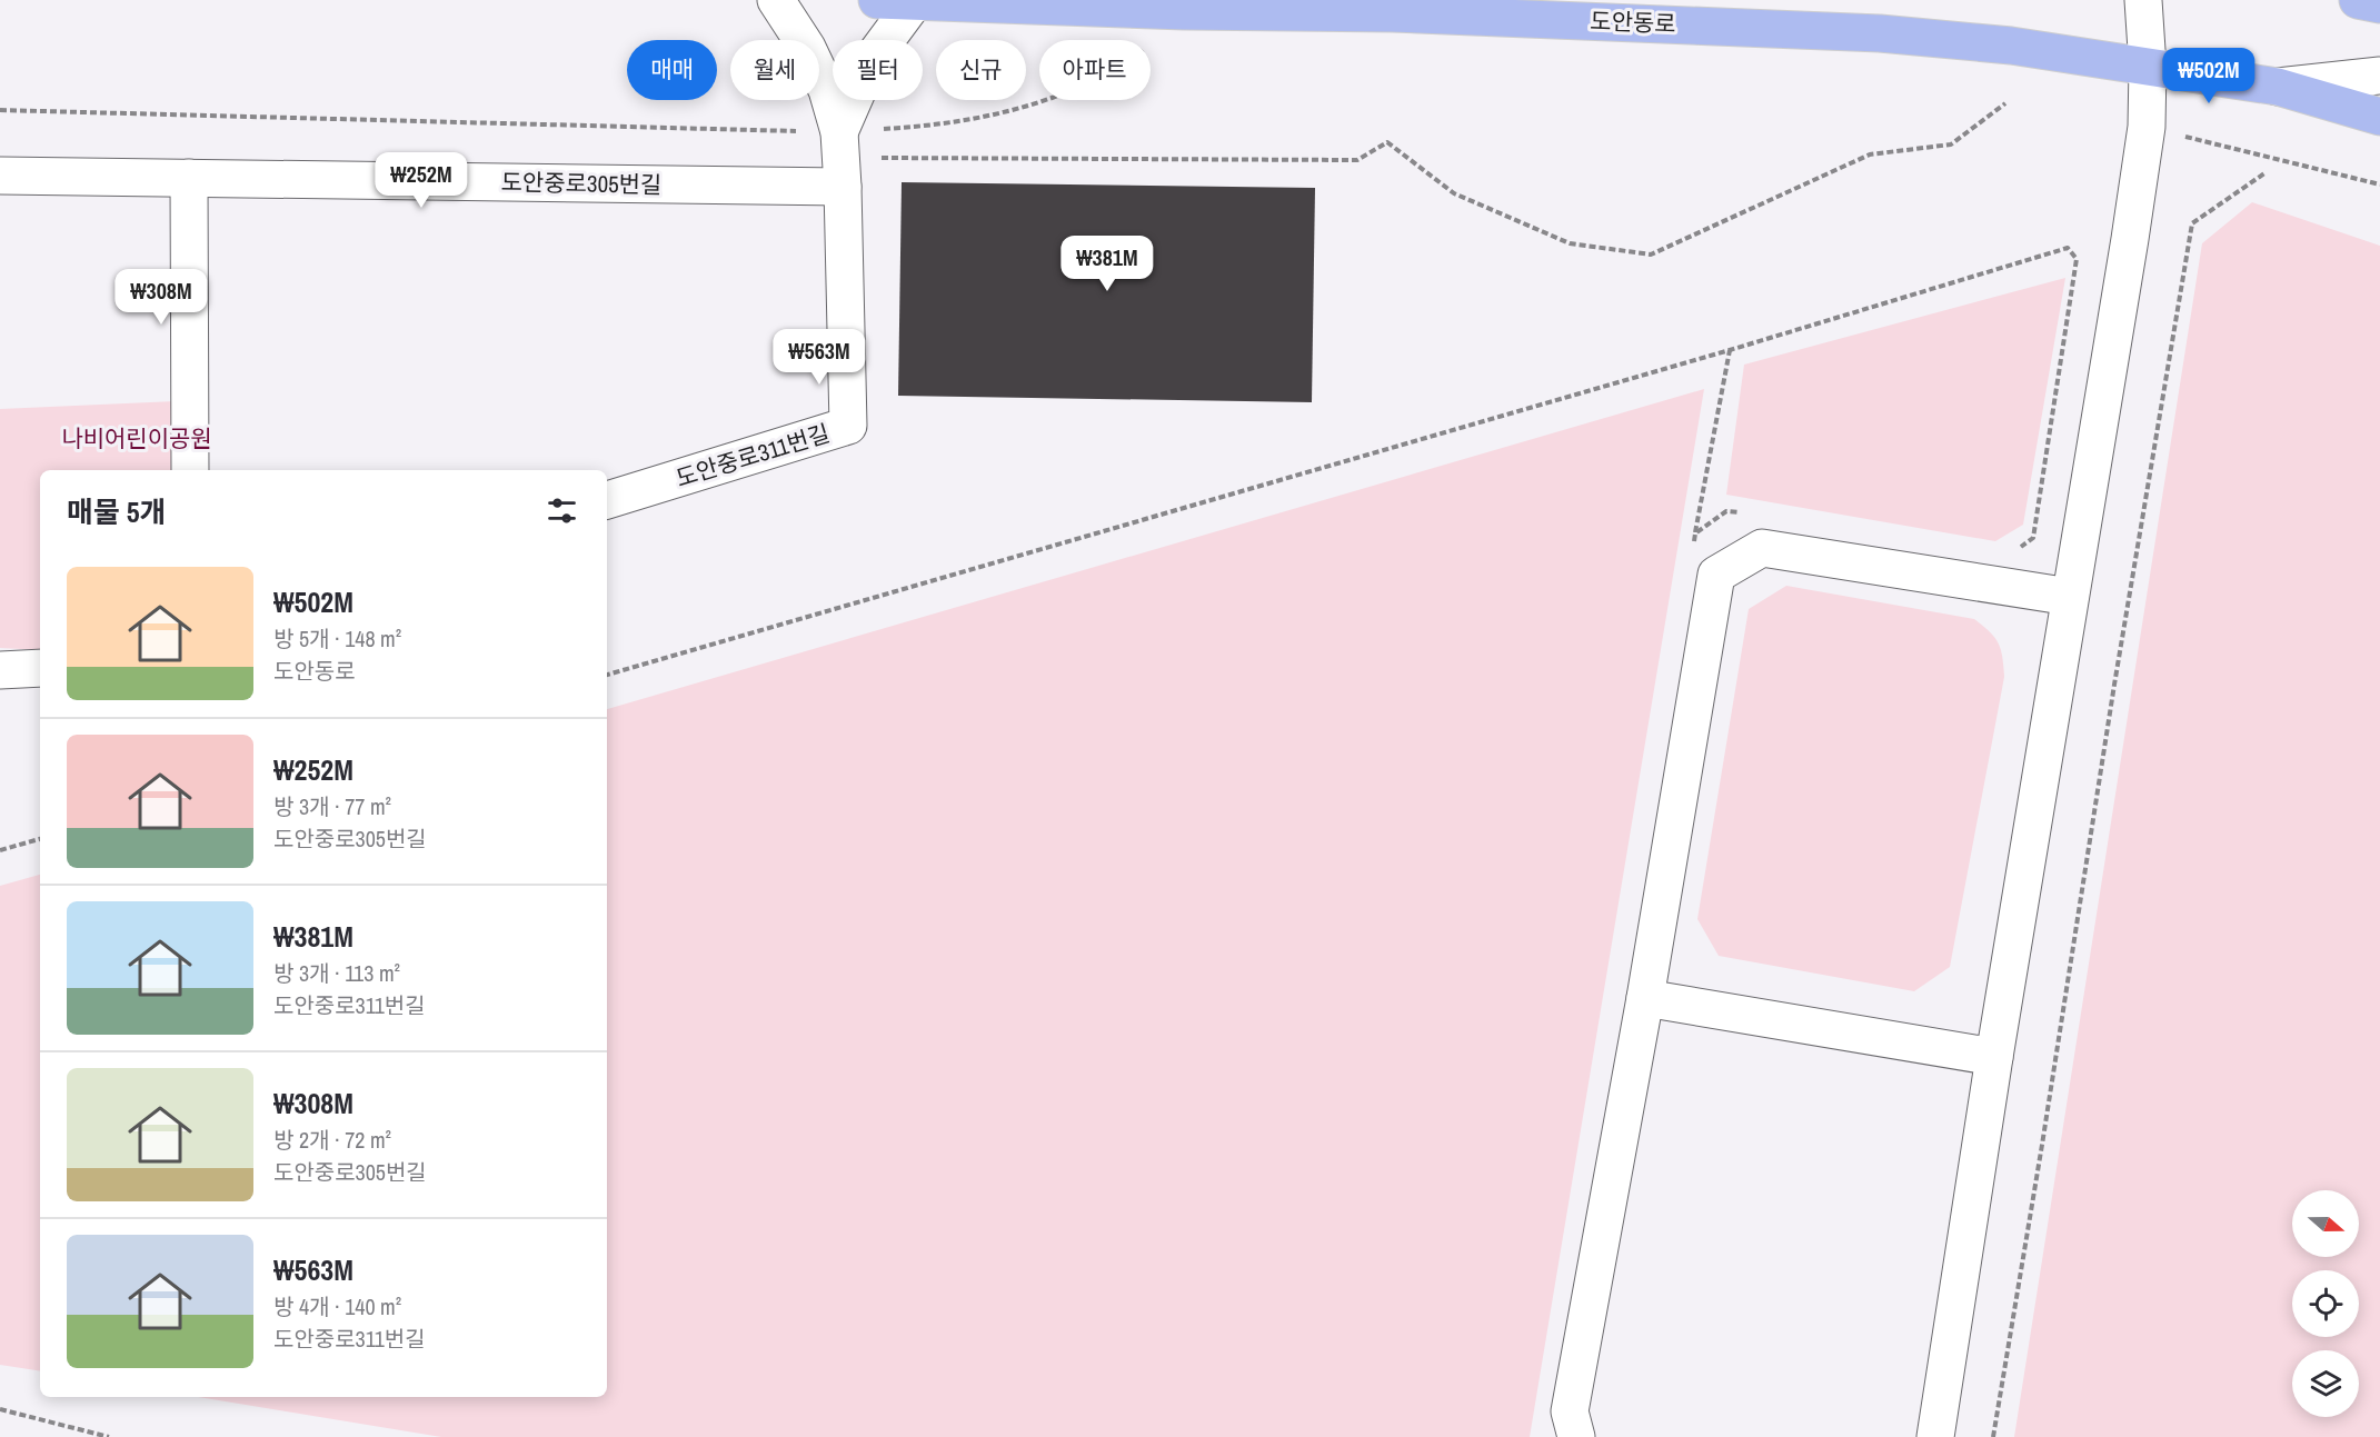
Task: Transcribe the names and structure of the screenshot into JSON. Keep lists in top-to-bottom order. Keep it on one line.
{"streets":{"main road":["도안동로"],"street":["도안중로305번길","도안중로311번길"]},"crossings":[["도안중로305번길","도안중로311번길"]],"parks":["나비어린이공원"],"north":"right","page":{"chip":["매매","월세","필터","신규","아파트"],"price":["₩502M","₩252M","₩381M","₩308M","₩563M"],"heading":"매물 5개","list":[{"name":"₩502M","note":"방 5개 · 148 m² · 도안동로"},{"name":"₩252M","note":"방 3개 · 77 m² · 도안중로305번길"},{"name":"₩381M","note":"방 3개 · 113 m² · 도안중로311번길"},{"name":"₩308M","note":"방 2개 · 72 m² · 도안중로305번길"},{"name":"₩563M","note":"방 4개 · 140 m² · 도안중로311번길"}]}}
